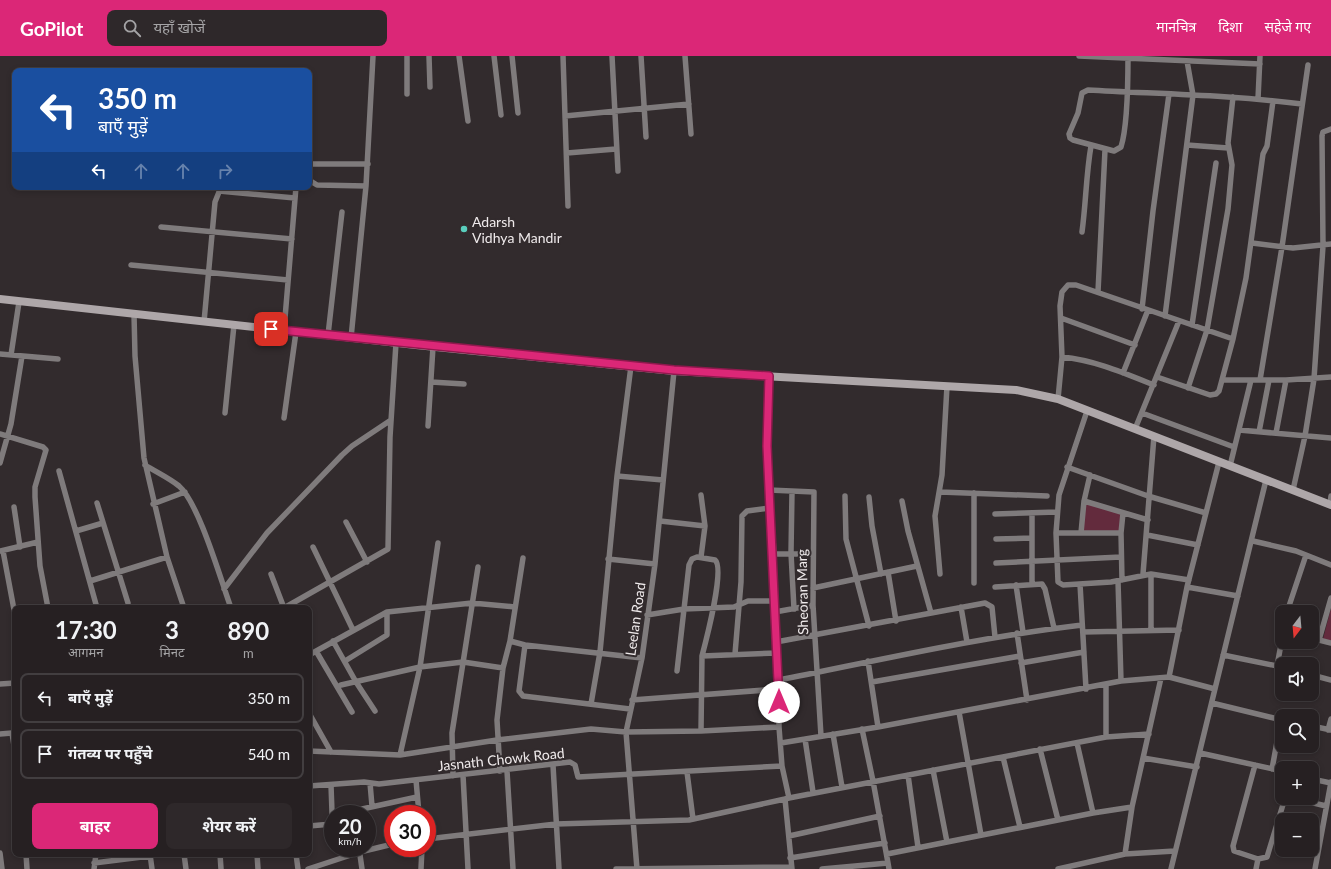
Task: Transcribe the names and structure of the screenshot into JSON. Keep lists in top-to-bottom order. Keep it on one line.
{"streets":{"street":["Sheoran Marg","Leelan Road","Jasnath Chowk Road"]},"crossings":[["Leelan Road","Jasnath Chowk Road"]],"places":["Adarsh Vidhya Mandir"],"north":"bottom","page":{"header":"GoPilot","search":"यहाँ खोजें","nav":["मानचित्र","दिशा","सहेजे गए"],"turn":["350 m","बाएँ मुड़ें"],"map_buttons":["+","−"],"eta":["17:30","आगमन","3","मिनट","890","m"],"list":[{"name":"बाएँ मुड़ें","value":"350 m"},{"name":"गंतव्य पर पहुँचे","value":"540 m"}],"buttons":["बाहर","शेयर करें"],"speed":"20 km/h","limit":"30"}}
